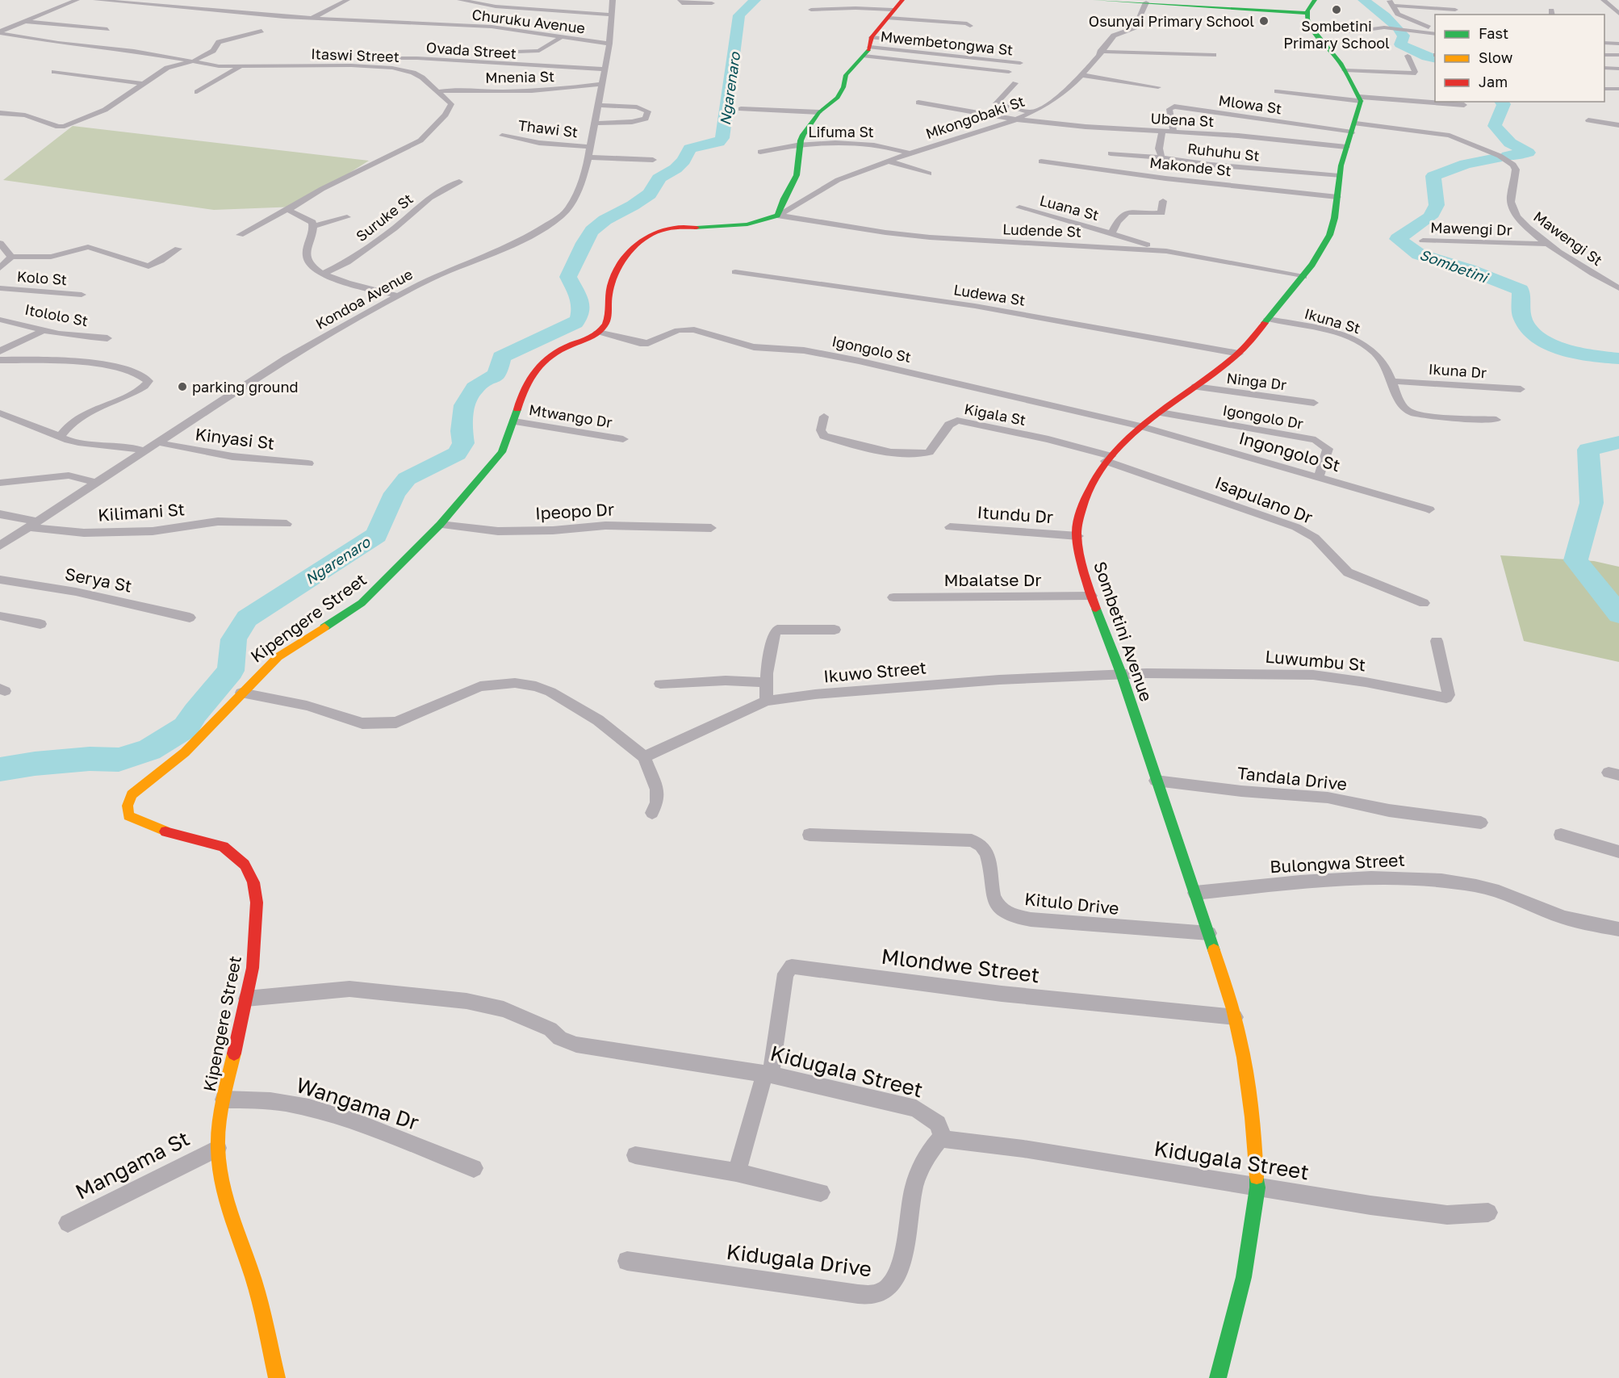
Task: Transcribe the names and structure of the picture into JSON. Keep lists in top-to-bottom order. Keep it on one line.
{"streets":{"street":["Churuku Avenue","Mwembetongwa St","Ovada Street","Itaswi Street","Mnenia St","Mlowa St","Mkongobaki St","Ubena St","Thawi St","Lifuma St","Ruhuhu St","Makonde St","Luana St","Suruke St","Mawengi Dr","Ludende St","Mawengi St","Kolo St","Ludewa St","Kondoa Avenue","Itololo St","Ikuna St","Igongolo St","Ikuna Dr","Ninga Dr","Kigala St","Mtwango Dr","Igongolo Dr","Kinyasi St","Ingongolo St","Isapulano Dr","Ipeopo Dr","Kilimani St","Itundu Dr","Serya St","Mbalatse Dr","Kipengere Street","Sombetini Avenue","Luwumbu St","Ikuwo Street","Tandala Drive","Bulongwa Street","Kitulo Drive","Mlondwe Street","Kidugala Street","Wangama Dr","Mangama St","Kidugala Drive"]},"crossings":[["Churuku Avenue","Kondoa Avenue"],["Ovada Street","Kondoa Avenue"],["Itaswi Street","Mnenia St"],["Mnenia St","Kondoa Avenue"],["Mlowa St","Ubena St"],["Mlowa St","Mawengi St"],["Mlowa St","Sombetini Avenue"],["Mkongobaki St","Ubena St"],["Mkongobaki St","Lifuma St"],["Mkongobaki St","Ludende St"],["Ubena St","Ruhuhu St"],["Ubena St","Sombetini Avenue"],["Thawi St","Kondoa Avenue"],["Ruhuhu St","Sombetini Avenue"],["Makonde St","Sombetini Avenue"],["Luana St","Ludende St"],["Mawengi Dr","Mawengi St"],["Ludende St","Sombetini Avenue"],["Mawengi St","Sombetini Avenue"],["Ludewa St","Sombetini Avenue"],["Kondoa Avenue","Kinyasi St"],["Kondoa Avenue","Kilimani St"],["Ikuna St","Ikuna Dr"],["Ikuna St","Sombetini Avenue"],["Igongolo St","Ingongolo St"],["Igongolo St","Kipengere Street"],["Igongolo St","Sombetini Avenue"],["Ninga Dr","Sombetini Avenue"],["Kigala St","Isapulano Dr"],["Kigala St","Sombetini Avenue"],["Mtwango Dr","Kipengere Street"],["Igongolo Dr","Ingongolo St"],["Igongolo Dr","Sombetini Avenue"],["Ingongolo St","Sombetini Avenue"],["Isapulano Dr","Sombetini Avenue"],["Ipeopo Dr","Kipengere Street"],["Itundu Dr","Sombetini Avenue"],["Mbalatse Dr","Sombetini Avenue"],["Kipengere Street","Kidugala Street"],["Kipengere Street","Wangama Dr"],["Kipengere Street","Mangama St"],["Sombetini Avenue","Luwumbu St"],["Sombetini Avenue","Ikuwo Street"],["Sombetini Avenue","Tandala Drive"],["Sombetini Avenue","Bulongwa Street"],["Sombetini Avenue","Kitulo Drive"],["Sombetini Avenue","Mlondwe Street"],["Sombetini Avenue","Kidugala Street"],["Luwumbu St","Ikuwo Street"],["Mlondwe Street","Kidugala Street"],["Kidugala Street","Kidugala Drive"]],"water":["Ngarenaro","Sombetini"],"places":["Sombetini Primary School","Osunyai Primary School","parking ground"],"legend":["Fast","Slow","Jam"]}
